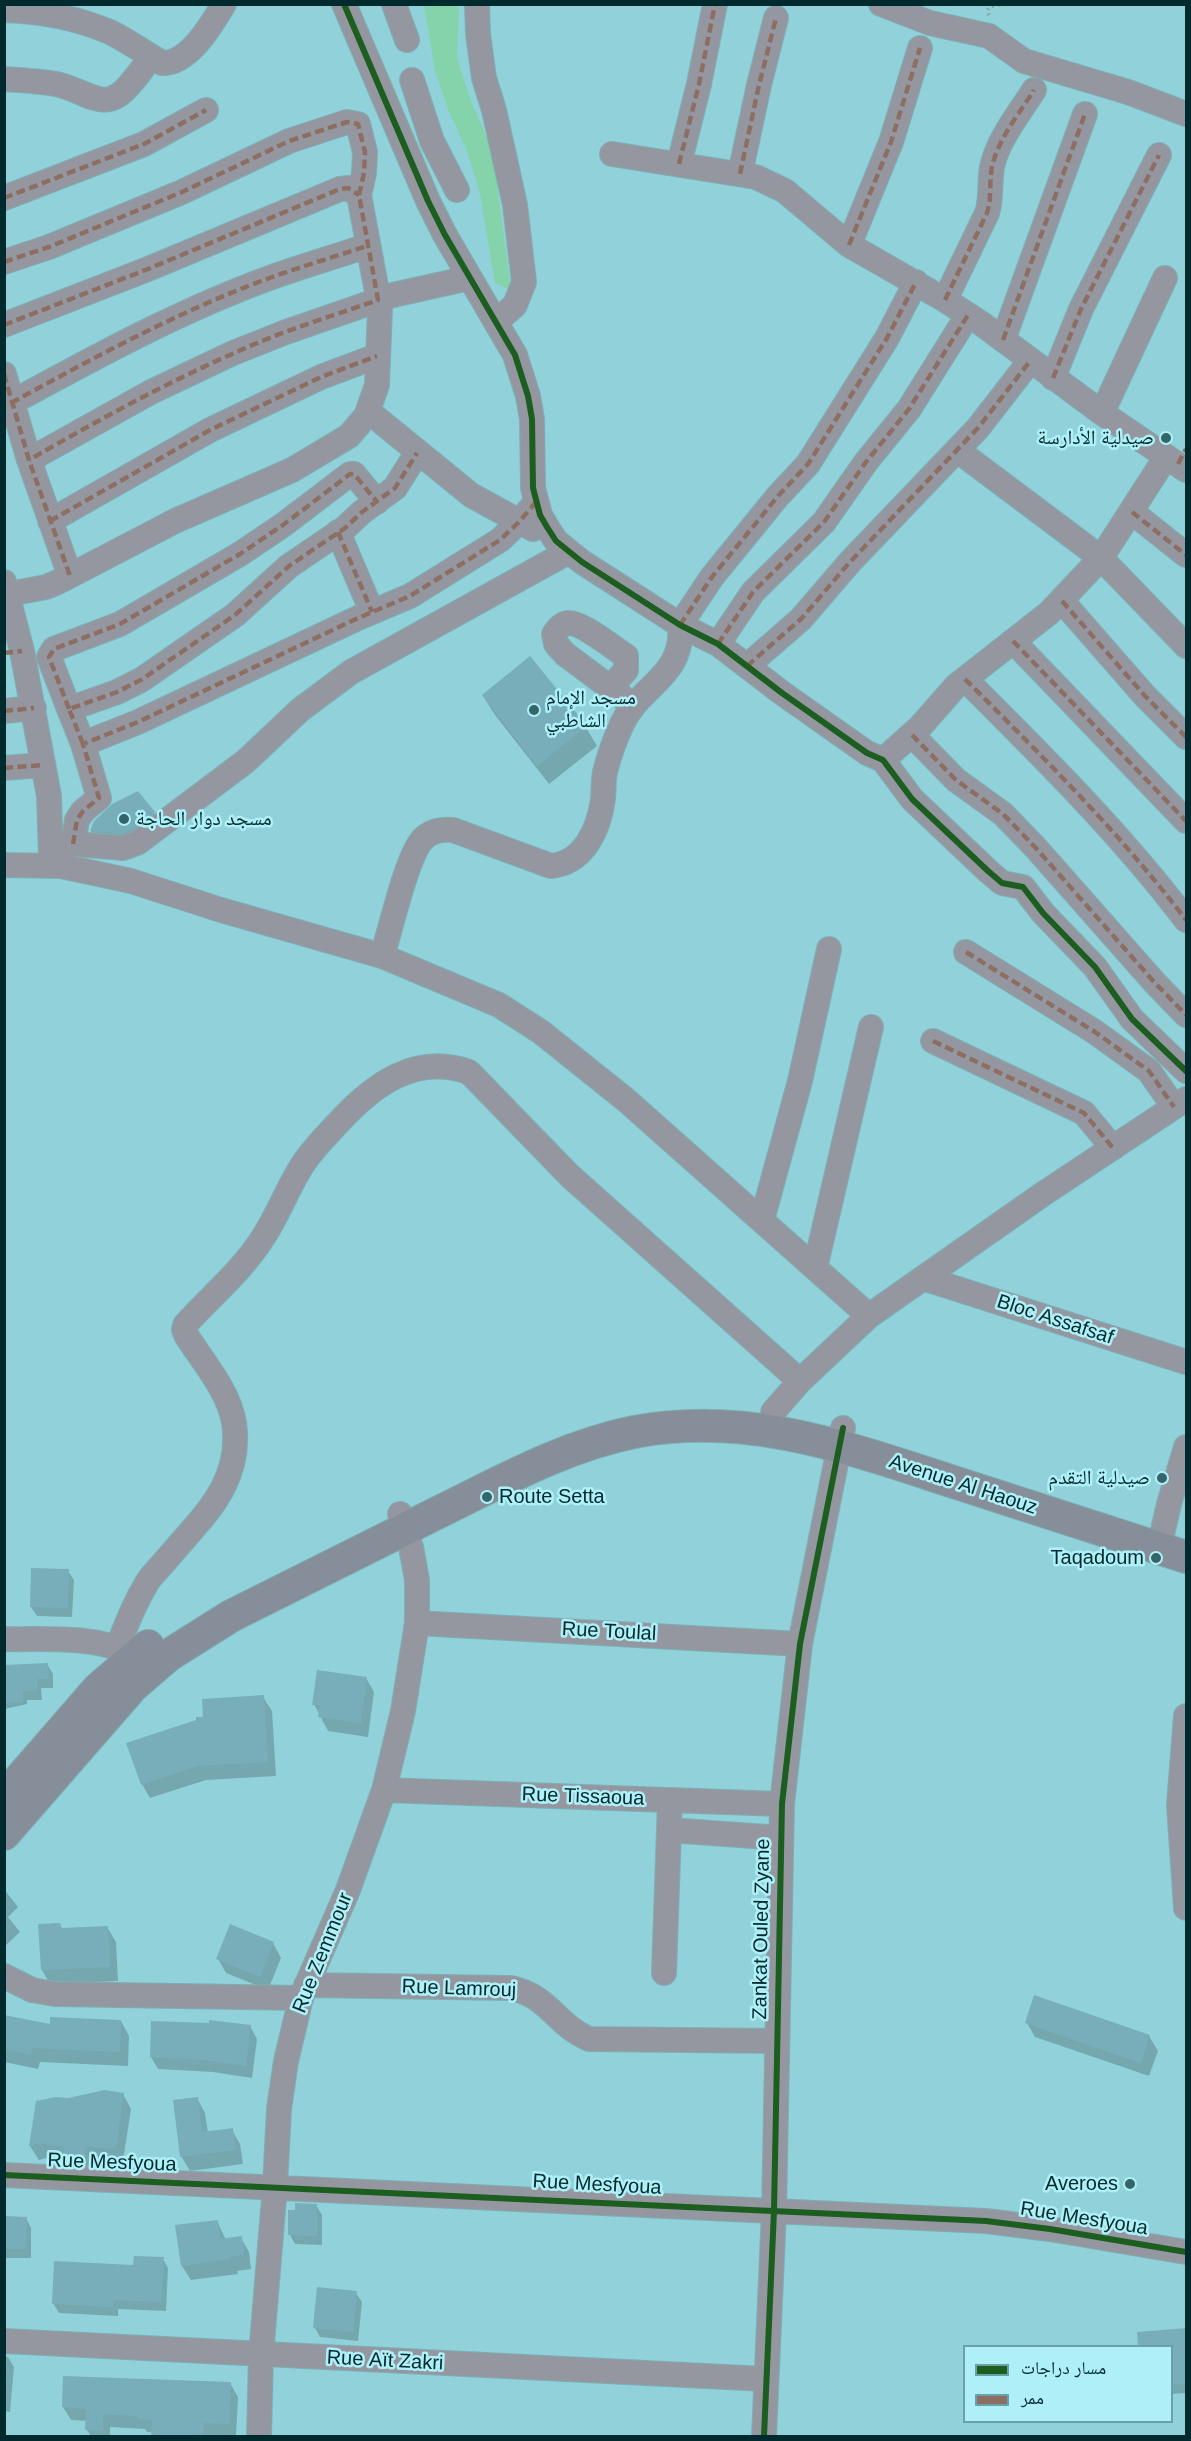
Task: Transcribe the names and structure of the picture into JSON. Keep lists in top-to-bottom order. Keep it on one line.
{"streets":{"main road":["Avenue Al Haouz"],"street":["Bloc Assafsaf","Rue Toulal","Rue Tissaoua","Zankat Ouled Zyane","Rue Zemmour","Rue Lamrouj","Rue Mesfyoua","Rue Aït Zakri"]},"crossings":[["Avenue Al Haouz","Zankat Ouled Zyane"],["Rue Toulal","Zankat Ouled Zyane"],["Rue Toulal","Rue Zemmour"],["Rue Tissaoua","Zankat Ouled Zyane"],["Rue Tissaoua","Rue Zemmour"],["Zankat Ouled Zyane","Rue Lamrouj"],["Zankat Ouled Zyane","Rue Mesfyoua"],["Zankat Ouled Zyane","Rue Aït Zakri"],["Rue Zemmour","Rue Lamrouj"],["Rue Zemmour","Rue Mesfyoua"],["Rue Zemmour","Rue Aït Zakri"]],"places":["صيدلية الأدارسة","مسجد الإمام الشاطبي","مسجد دوار الحاجة","صيدلية التقدم","Route Setta","Taqadoum","Averoes"],"legend":["مسار دراجات","ممر"]}
